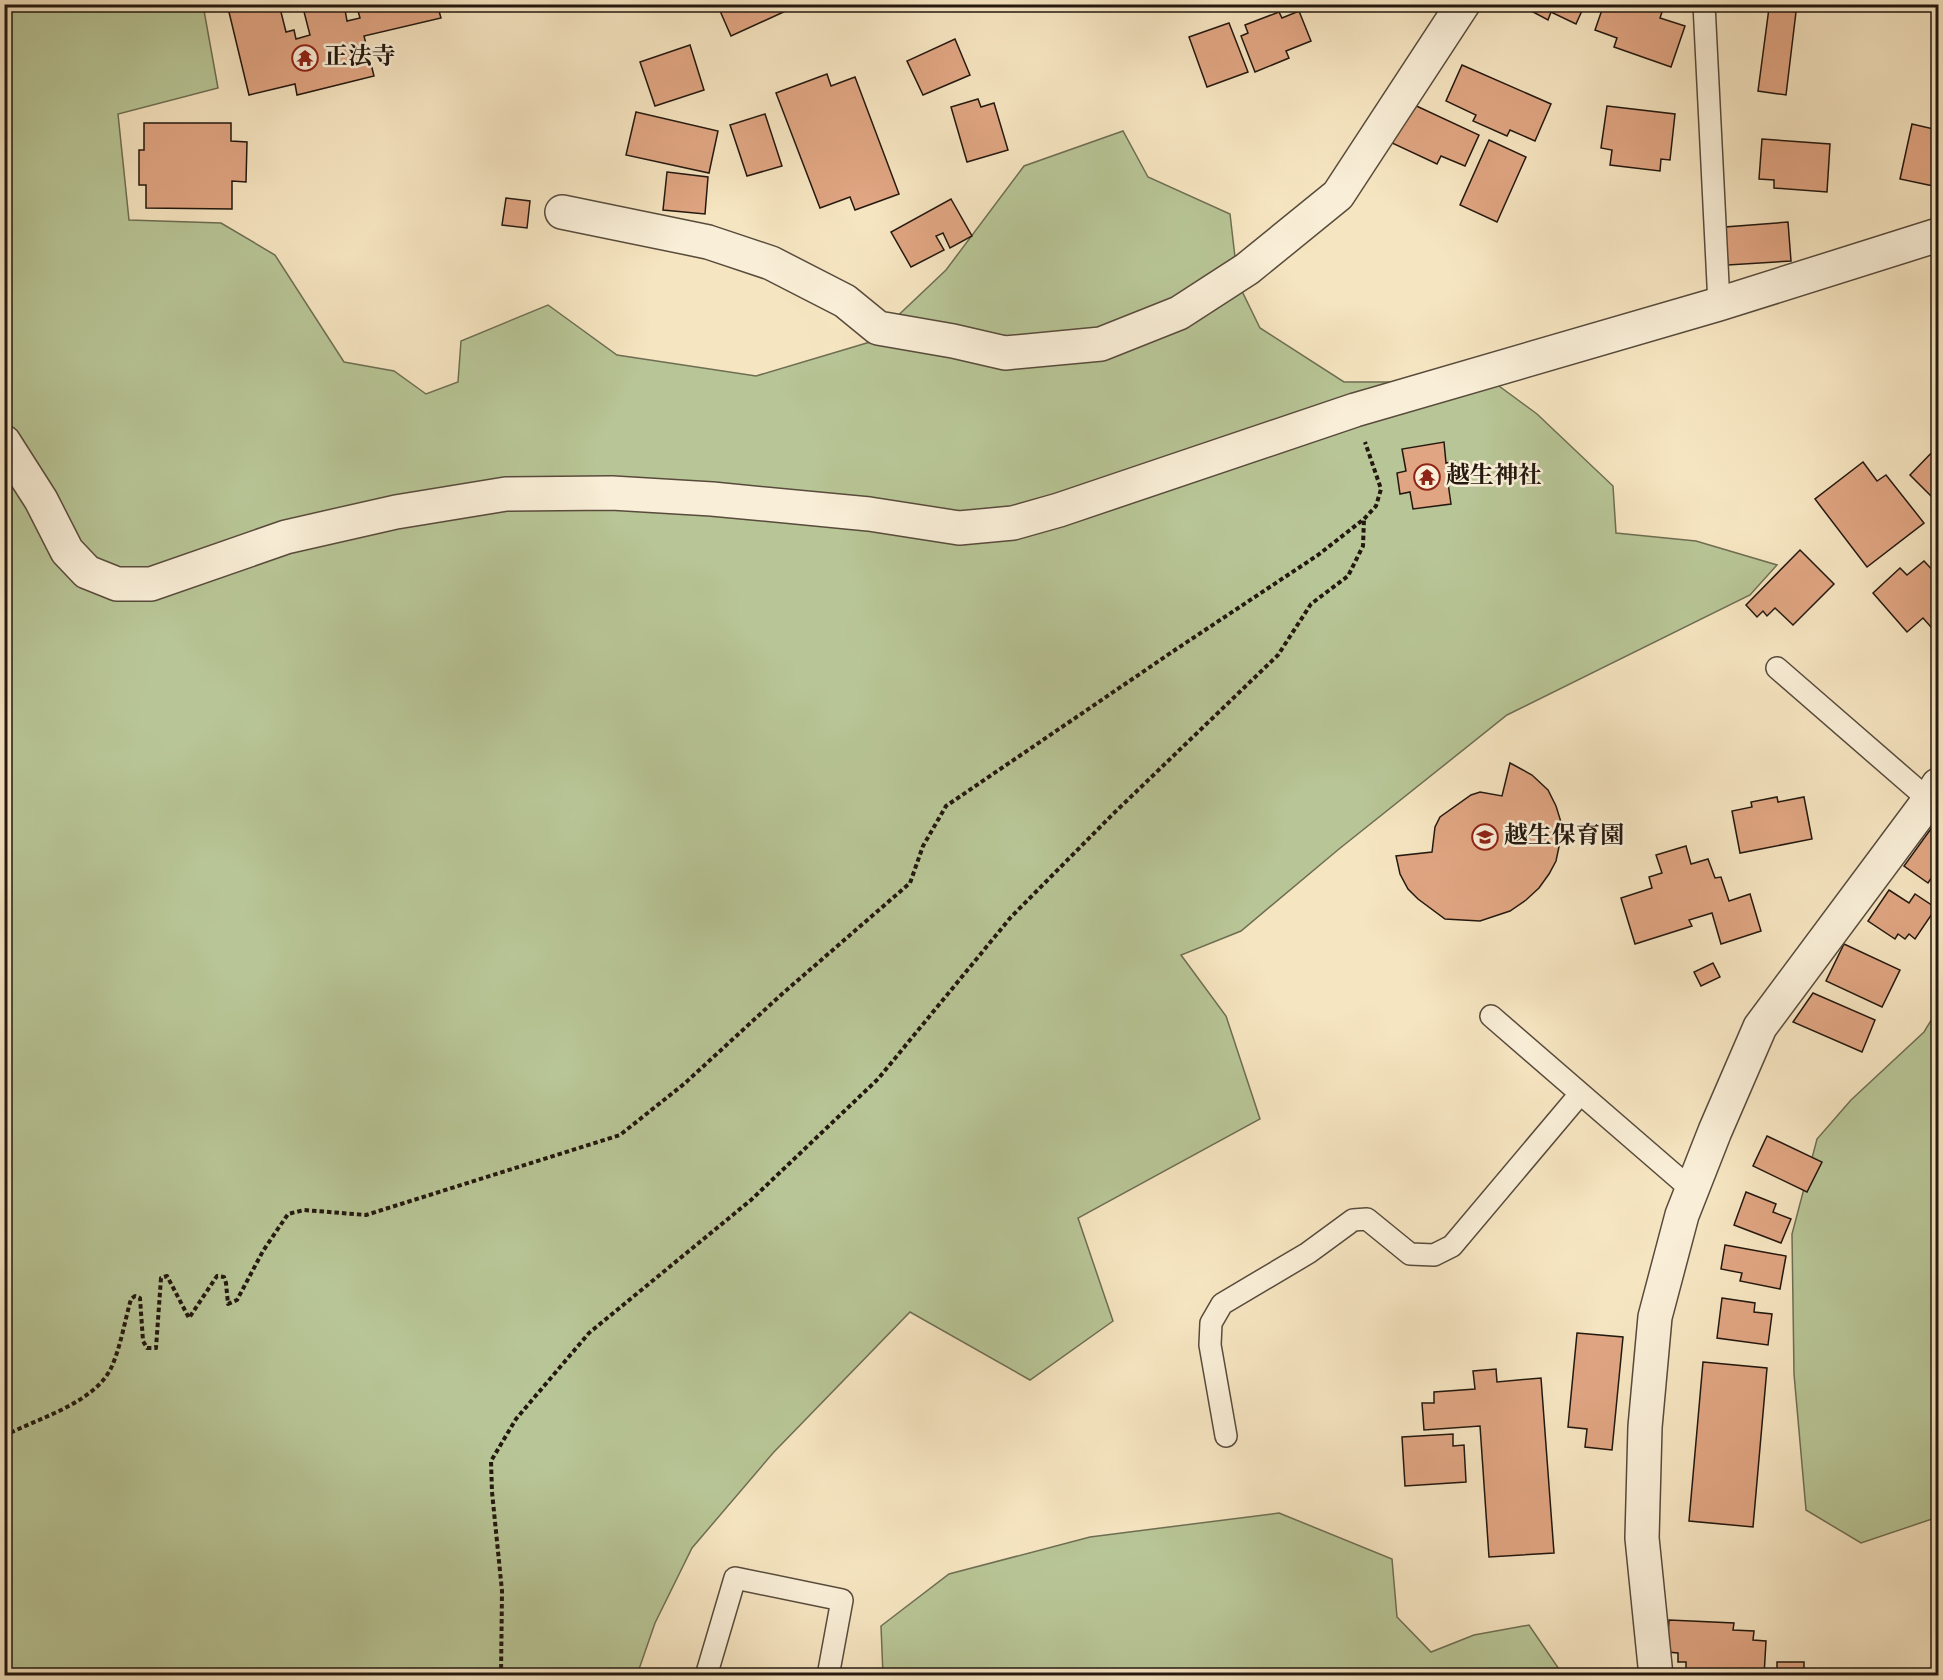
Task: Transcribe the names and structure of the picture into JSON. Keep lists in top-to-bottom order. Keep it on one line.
{"places":{"temple":["正法寺","越生神社"],"school or university":["越生保育園"]}}
